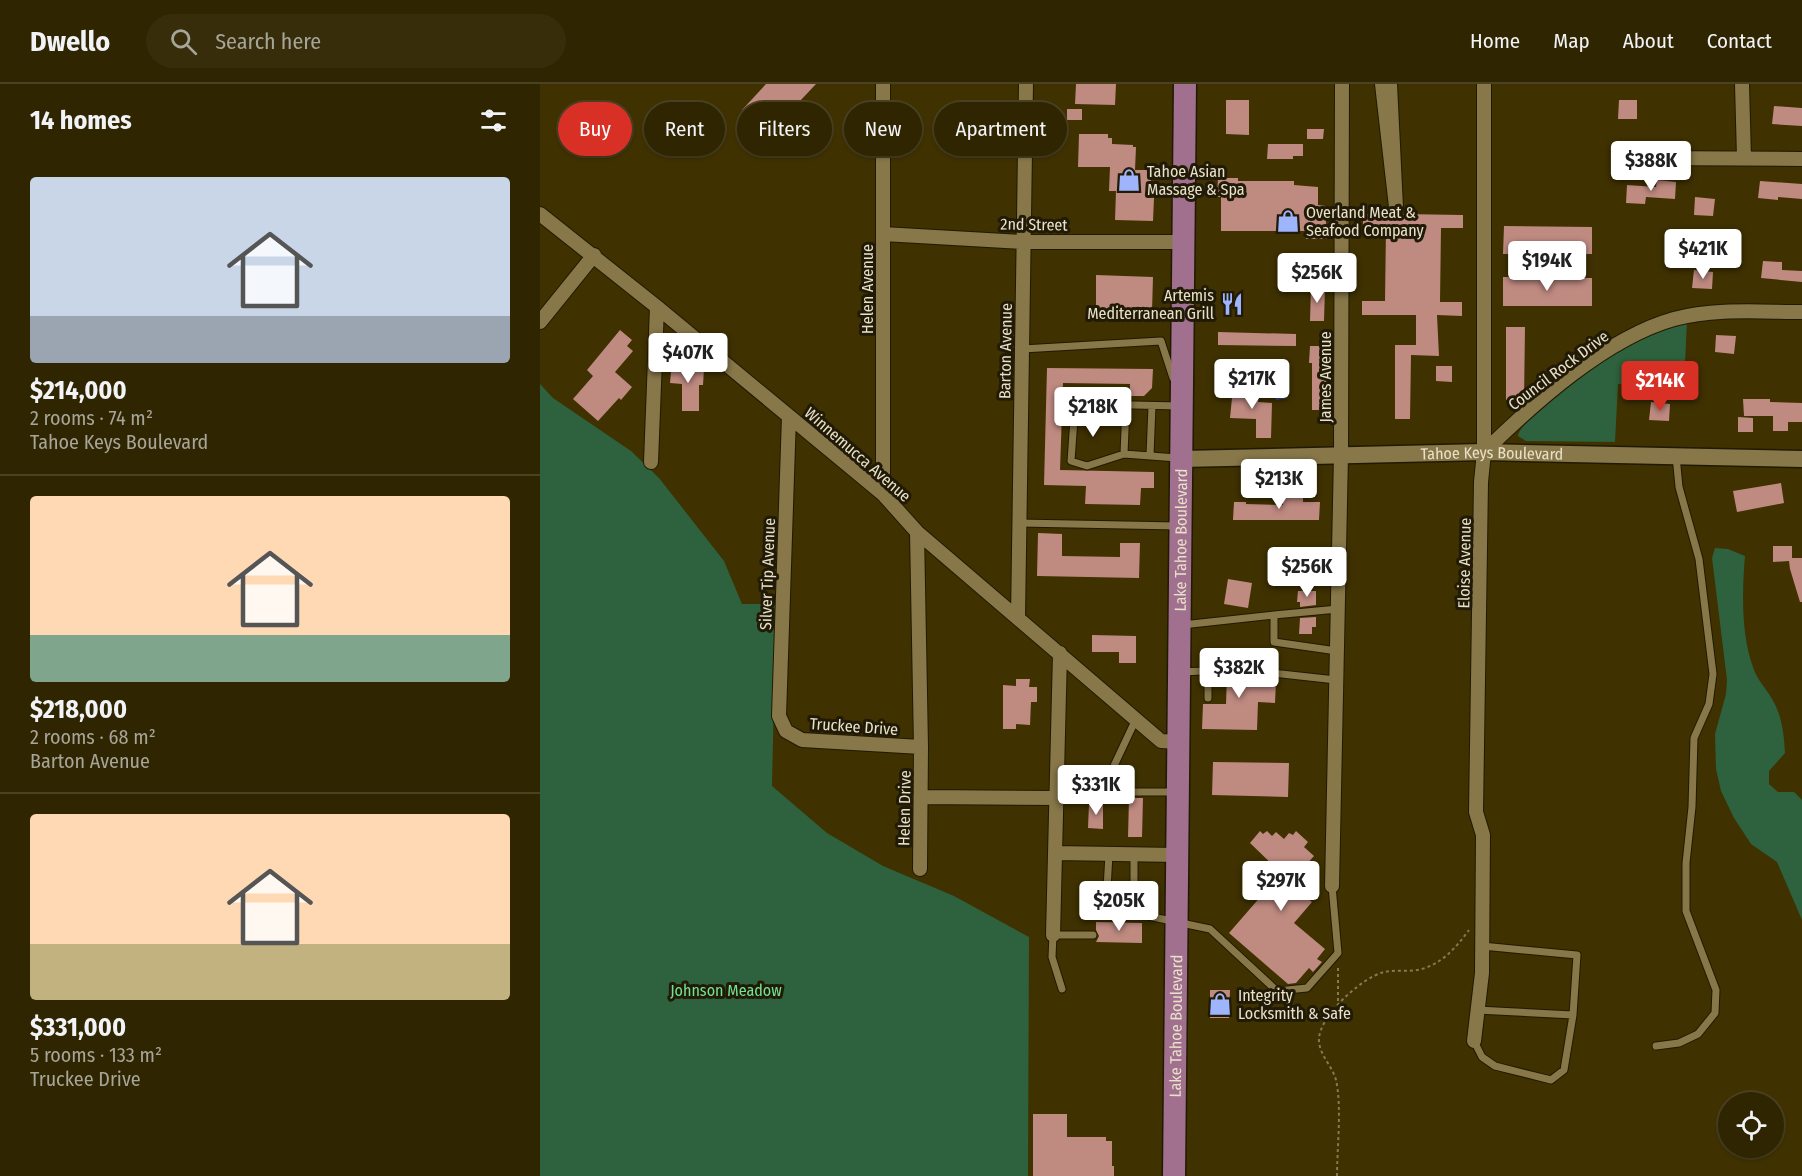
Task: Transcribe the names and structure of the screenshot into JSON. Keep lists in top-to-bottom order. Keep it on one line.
{"streets":{"highway":["Lake Tahoe Boulevard"],"street":["2nd Street","Helen Avenue","Barton Avenue","Council Rock Drive","James Avenue","Winnemucca Avenue","Tahoe Keys Boulevard","Eloise Avenue","Silver Tip Avenue","Truckee Drive","Helen Drive"]},"crossings":[["2nd Street","Helen Avenue"],["2nd Street","Barton Avenue"],["2nd Street","Lake Tahoe Boulevard"],["Helen Avenue","Winnemucca Avenue"],["Barton Avenue","Winnemucca Avenue"],["Council Rock Drive","Tahoe Keys Boulevard"],["Council Rock Drive","Eloise Avenue"],["James Avenue","Tahoe Keys Boulevard"],["Winnemucca Avenue","Lake Tahoe Boulevard"],["Winnemucca Avenue","Silver Tip Avenue"],["Tahoe Keys Boulevard","Lake Tahoe Boulevard"],["Tahoe Keys Boulevard","Eloise Avenue"],["Silver Tip Avenue","Truckee Drive"],["Truckee Drive","Helen Drive"]],"parks":["Johnson Meadow"],"places":{"shop":["Tahoe Asian Massage & Spa","Overland Meat & Seafood Company","Integrity Locksmith & Safe"],"restaurant":["Artemis Mediterranean Grill"]},"page":{"header":"Dwello","search":"Search here","nav":["Home","Map","About","Contact"],"heading":"14 homes","chip":["Buy","Rent","Filters","New","Apartment"],"price":["$388K","$421K","$194K","$256K","$407K","$217K","$214K","$218K","$213K","$256K","$382K","$331K","$297K","$205K"],"list":[{"name":"$214,000","note":"2 rooms · 74 m² · Tahoe Keys Boulevard"},{"name":"$218,000","note":"2 rooms · 68 m² · Barton Avenue"},{"name":"$331,000","note":"5 rooms · 133 m² · Truckee Drive"}]}}
